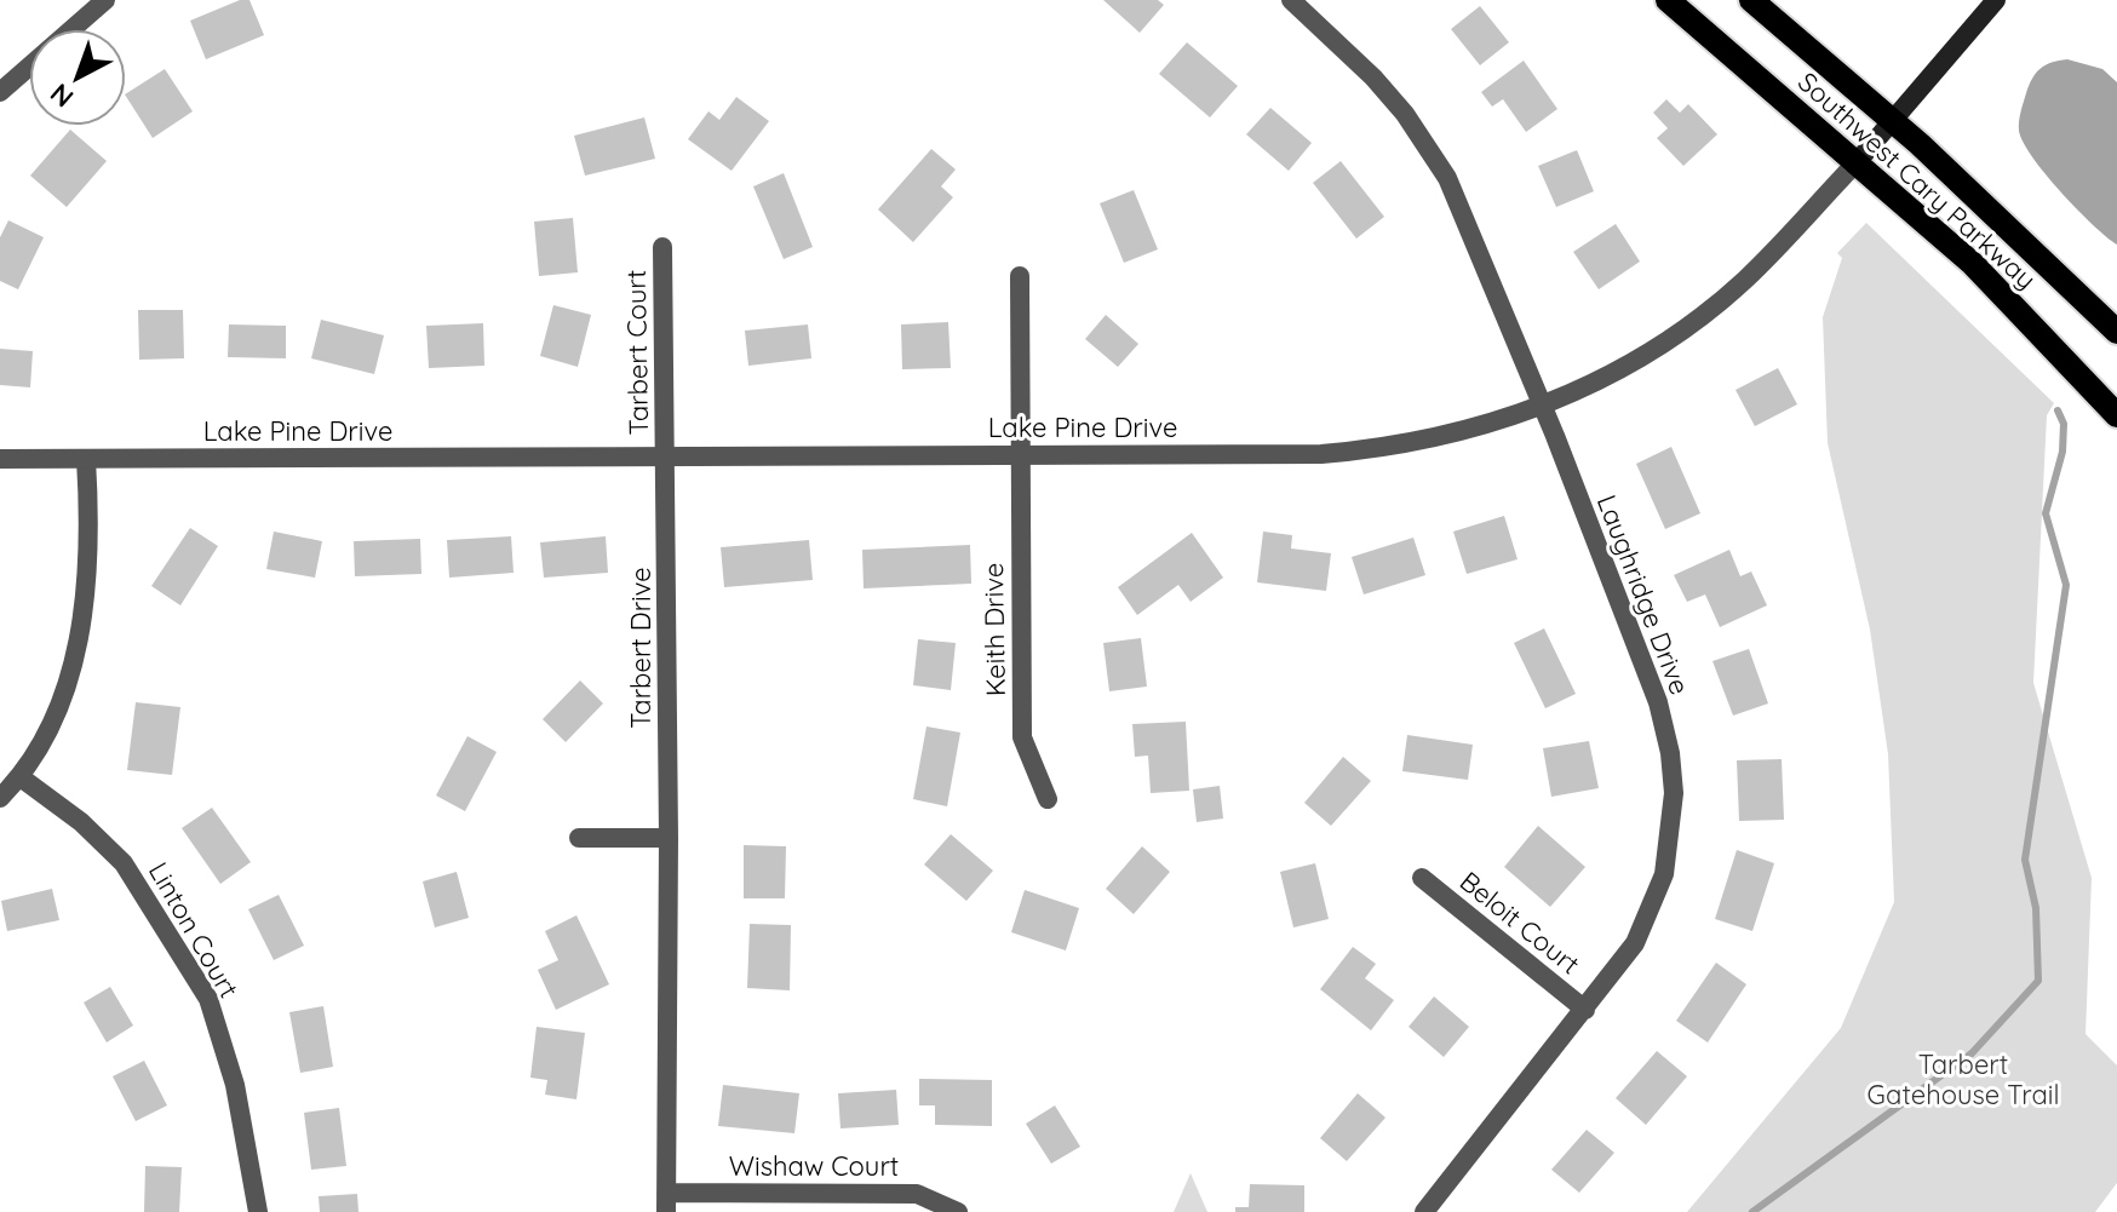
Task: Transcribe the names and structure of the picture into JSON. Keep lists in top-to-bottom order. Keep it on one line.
{"streets":{"main road":["Southwest Cary Parkway","Lake Pine Drive"],"street":["Tarbert Court","Laughridge Drive","Keith Drive","Tarbert Drive","Beloit Court","Linton Court","Wishaw Court"]},"crossings":[["Southwest Cary Parkway","Lake Pine Drive"],["Tarbert Court","Lake Pine Drive"],["Tarbert Court","Tarbert Drive"],["Lake Pine Drive","Laughridge Drive"],["Lake Pine Drive","Keith Drive"],["Lake Pine Drive","Tarbert Drive"],["Laughridge Drive","Beloit Court"],["Tarbert Drive","Wishaw Court"]],"parks":["Tarbert Gatehouse Trail"],"north":"bottom left"}
